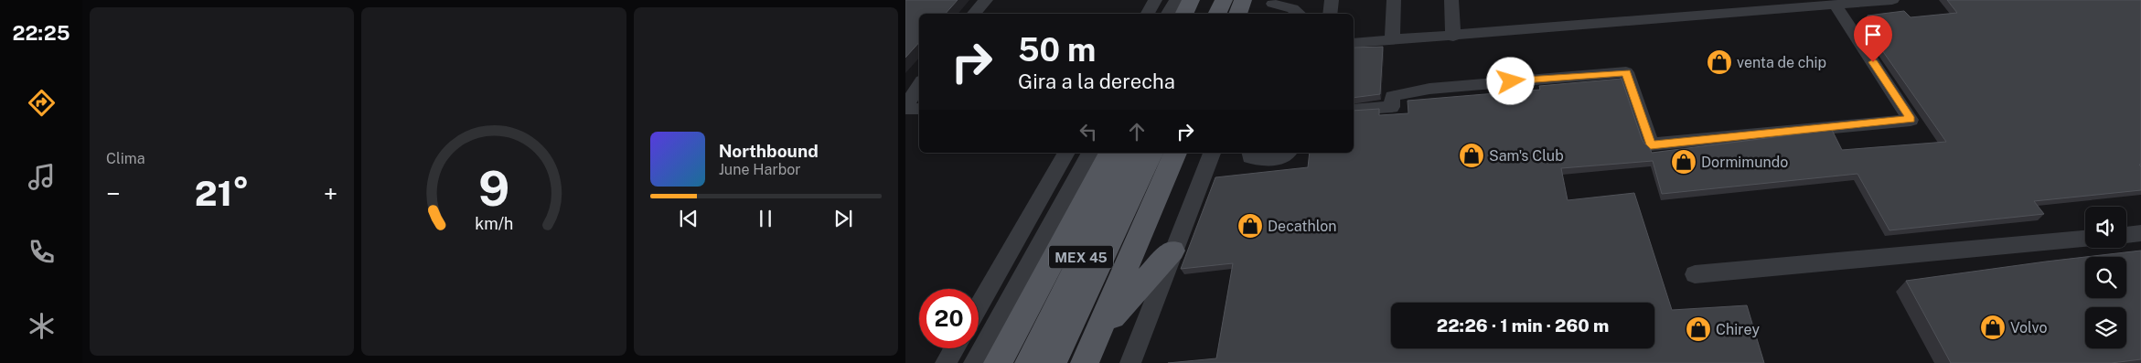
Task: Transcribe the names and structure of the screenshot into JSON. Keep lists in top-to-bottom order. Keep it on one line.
{"streets":{"main road":["MEX 45"]},"places":{"shop":["venta de chip","Sam's Club","Dormimundo","Decathlon","Volvo","Chirey"]},"page":{"tabs":"22:25","tile":"Clima","turn":["50 m","Gira a la derecha"],"song":["Northbound","June Harbor"],"heat":["−","21°","+"],"limit":"20","trip":"22:26 · 1 min · 260 m","gauge":["9","km/h"]}}
